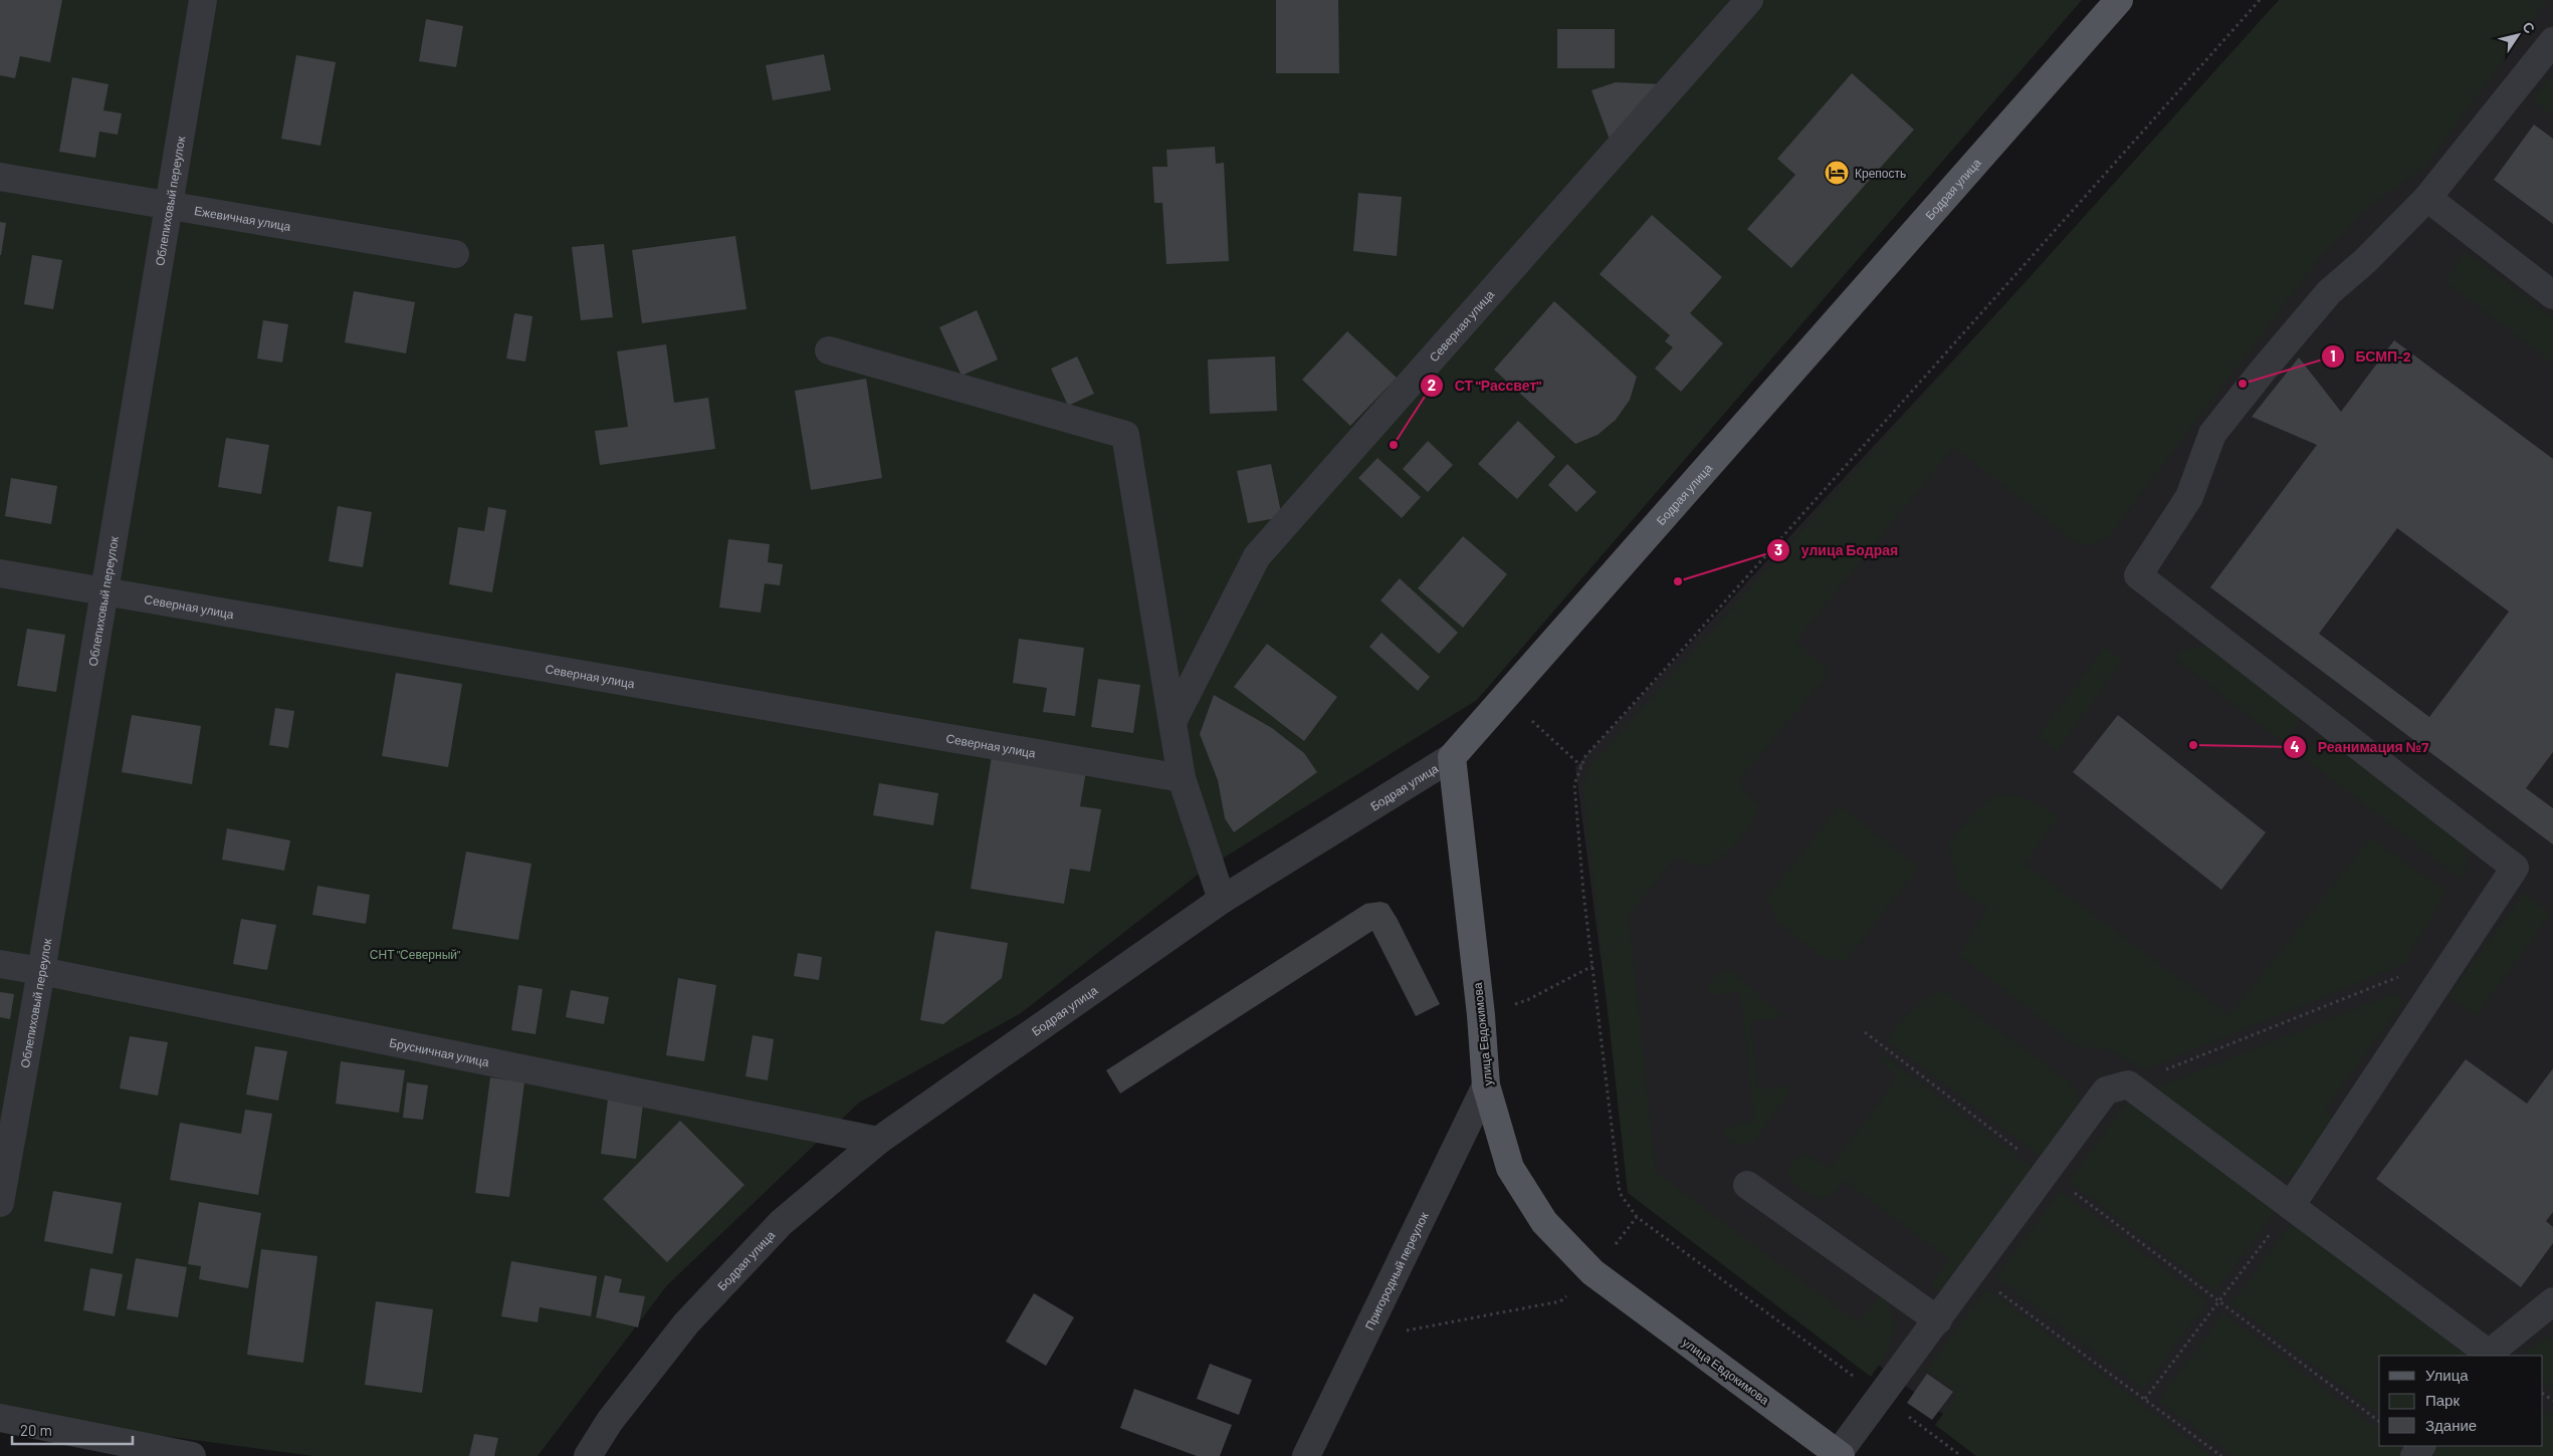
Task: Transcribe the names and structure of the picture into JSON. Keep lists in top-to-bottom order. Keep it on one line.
{"streets":{"main road":["Бодрая улица","улица Евдокимова"],"street":["Облепиховый переулок","Ежевичная улица","Северная улица","Брусничная улица","Пригородный переулок"]},"crossings":[["Бодрая улица","улица Евдокимова"],["Бодрая улица","Брусничная улица"],["Облепиховый переулок","Ежевичная улица"],["Облепиховый переулок","Северная улица"],["Облепиховый переулок","Брусничная улица"],["улица Евдокимова","Пригородный переулок"]],"parks":["СНТ \"Северный\""],"places":{"hotel":["Крепость"],"other":["БСМП-2","СТ \"Рассвет\"","улица Бодрая","Реанимация №7"]},"legend":["Улица","Парк","Здание"],"scale_bar":"20 m","north":"top right"}
